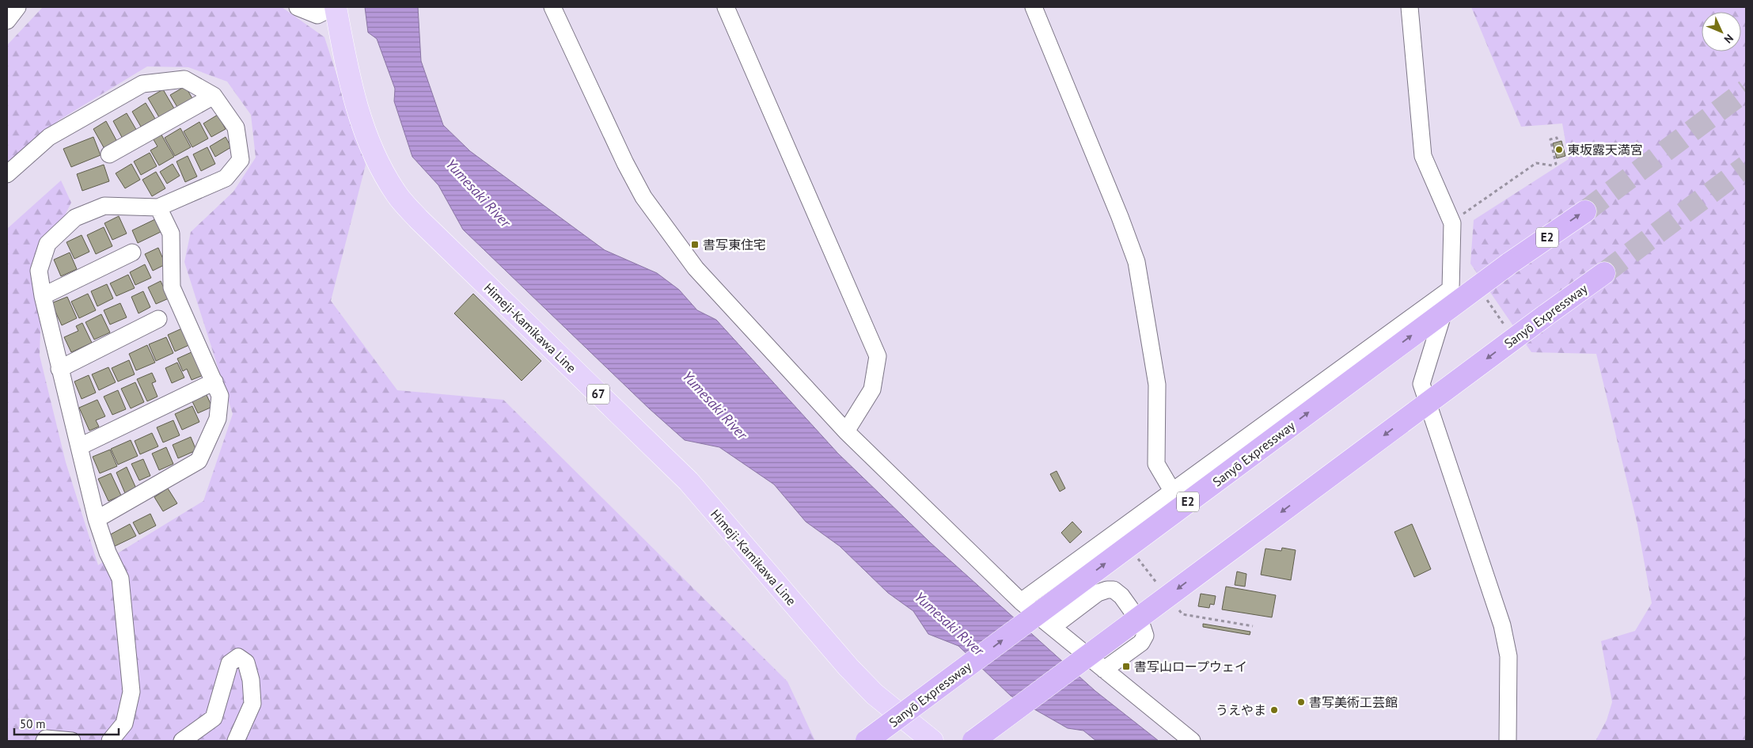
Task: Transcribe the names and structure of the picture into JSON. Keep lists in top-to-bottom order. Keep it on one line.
{"streets":{"highway":["E2","Sanyō Expressway"],"main road":["Himeji-Kamikawa Line","67"]},"water":["Yumesaki River"],"places":{"other":["東坂露天満宮","書写美術工芸館","うえやま"],"transit":["書写東住宅","書写山ロープウェイ"]},"scale_bar":"50 m","north":"bottom right"}
